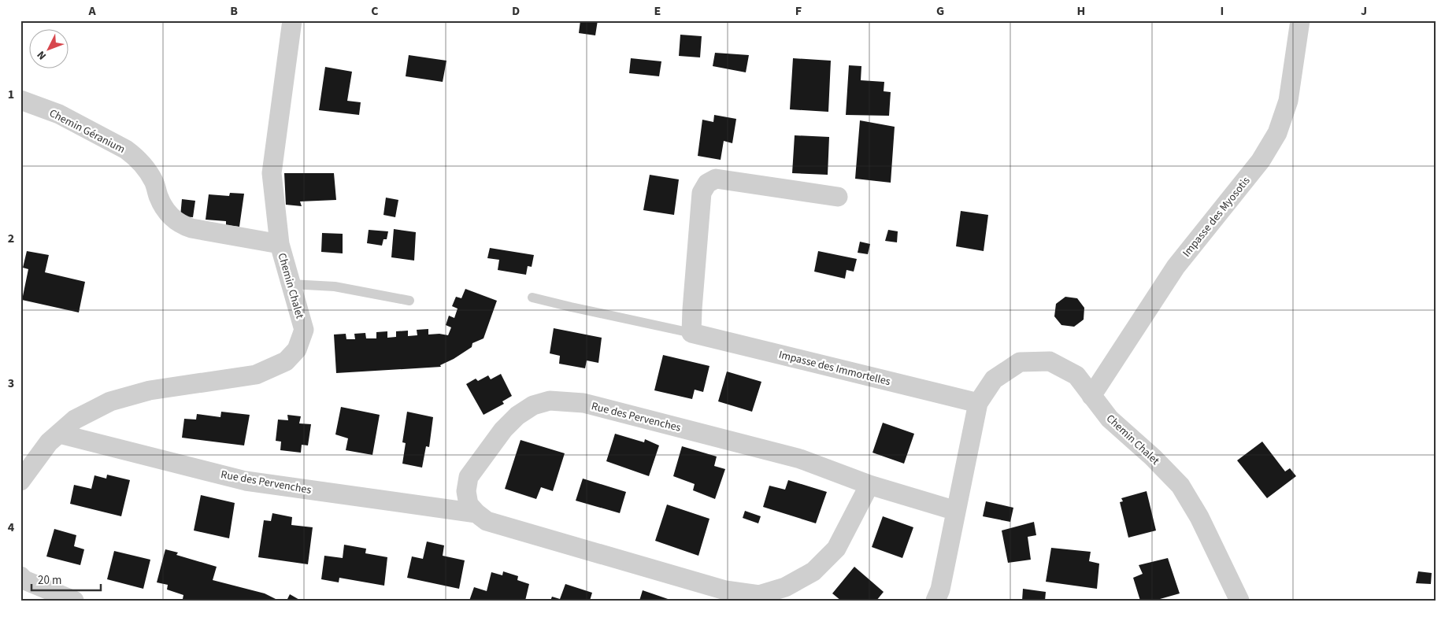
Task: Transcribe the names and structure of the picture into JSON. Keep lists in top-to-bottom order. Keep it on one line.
{"streets":{"street":["Chemin Géranium","Impasse des Myosotis","Chemin Chalet","Impasse des Immortelles","Rue des Pervenches"]},"crossings":[["Chemin Géranium","Chemin Chalet"],["Impasse des Myosotis","Chemin Chalet"],["Chemin Chalet","Impasse des Immortelles"],["Chemin Chalet","Rue des Pervenches"]],"scale_bar":"20 m","north":"bottom left","grid":{"columns":["A","B","C","D","E","F","G","H","I","J"],"rows":["1","2","3","4"]}}
